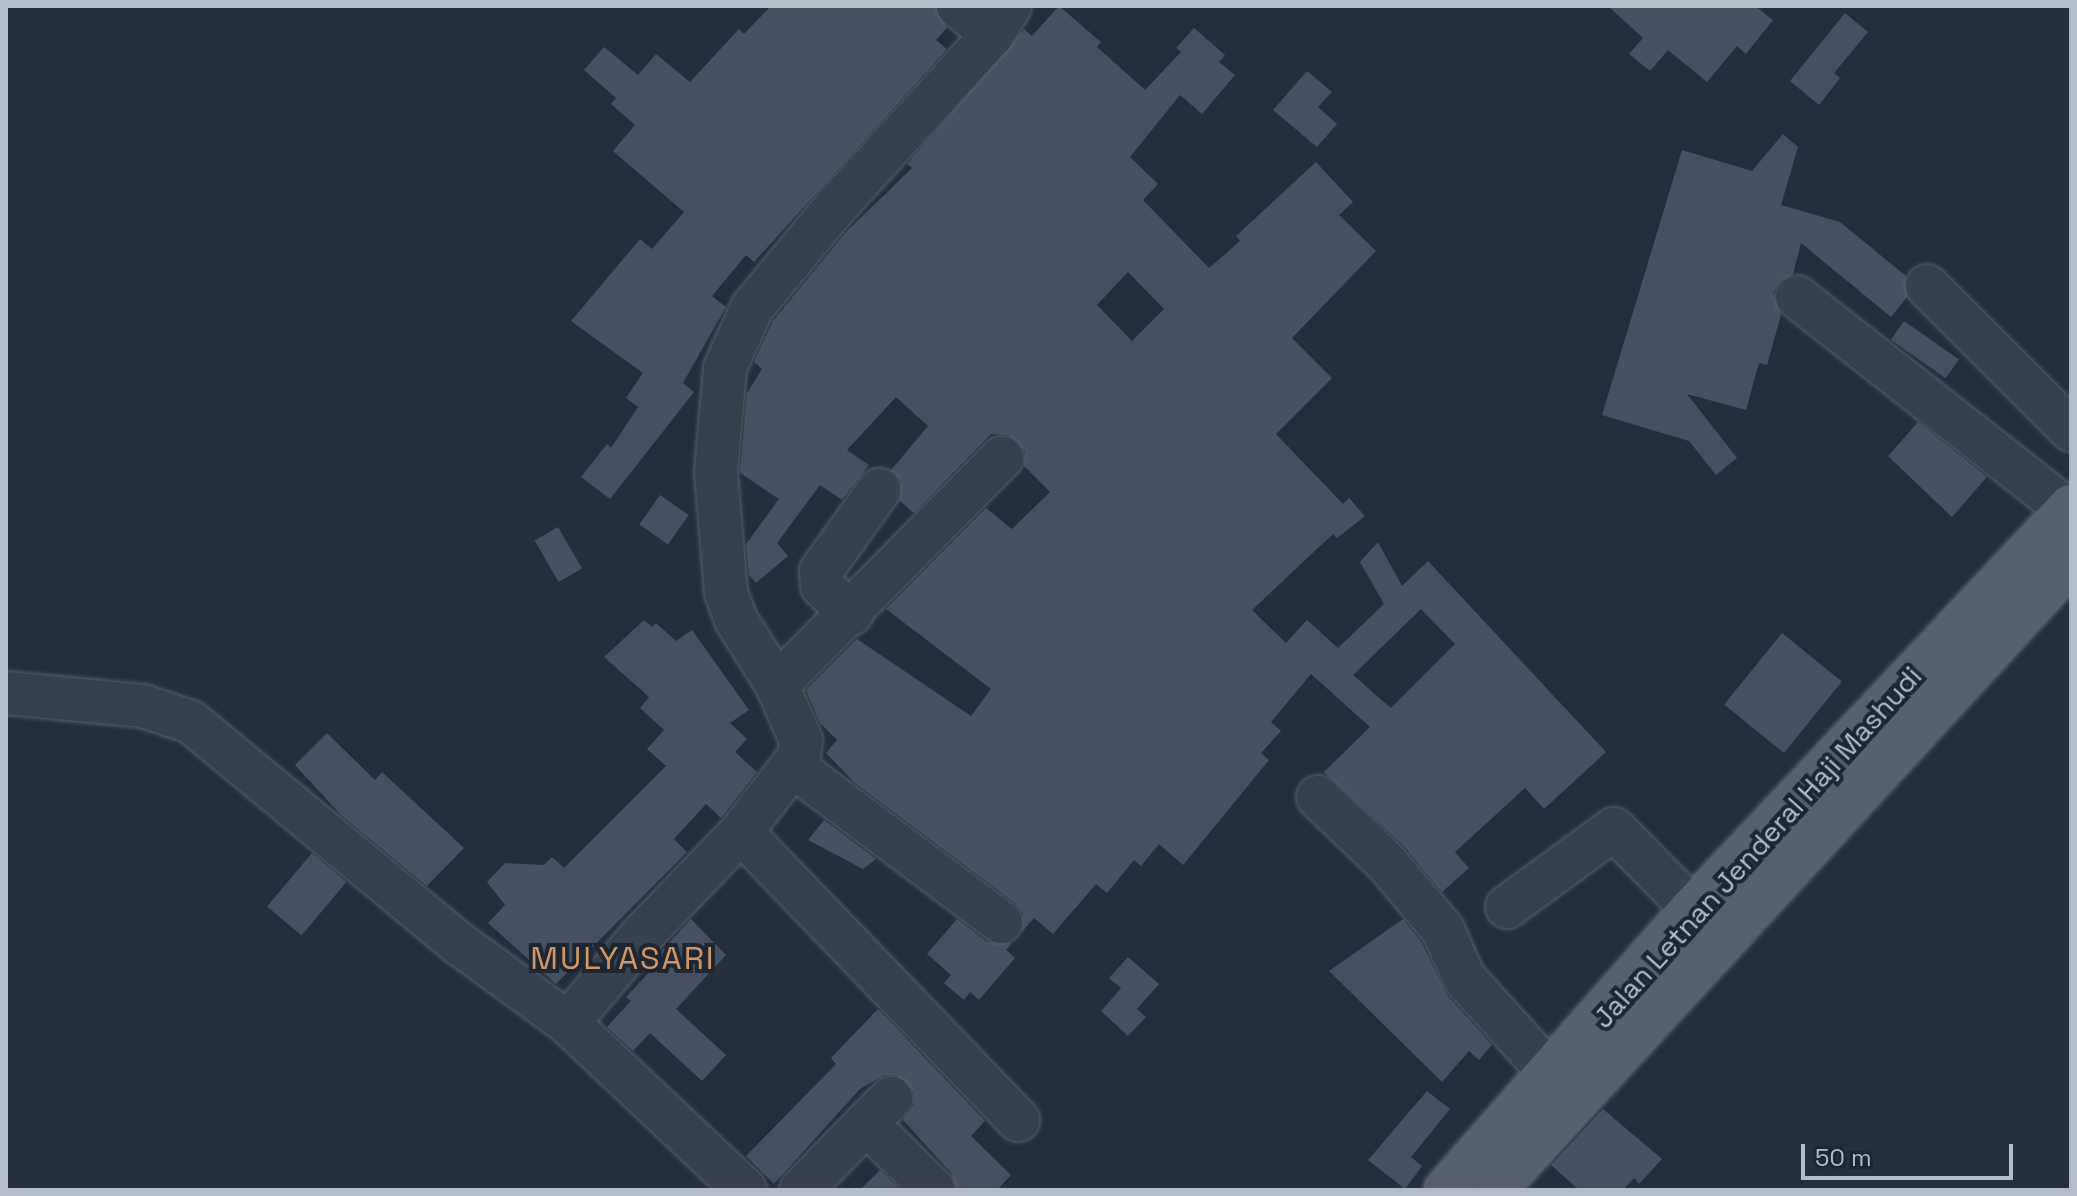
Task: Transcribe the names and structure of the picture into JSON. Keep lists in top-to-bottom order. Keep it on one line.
{"streets":{"main road":["Jalan Letnan Jenderal Haji Mashudi"]},"districts":["MULYASARI"],"scale_bar":"50 m"}
